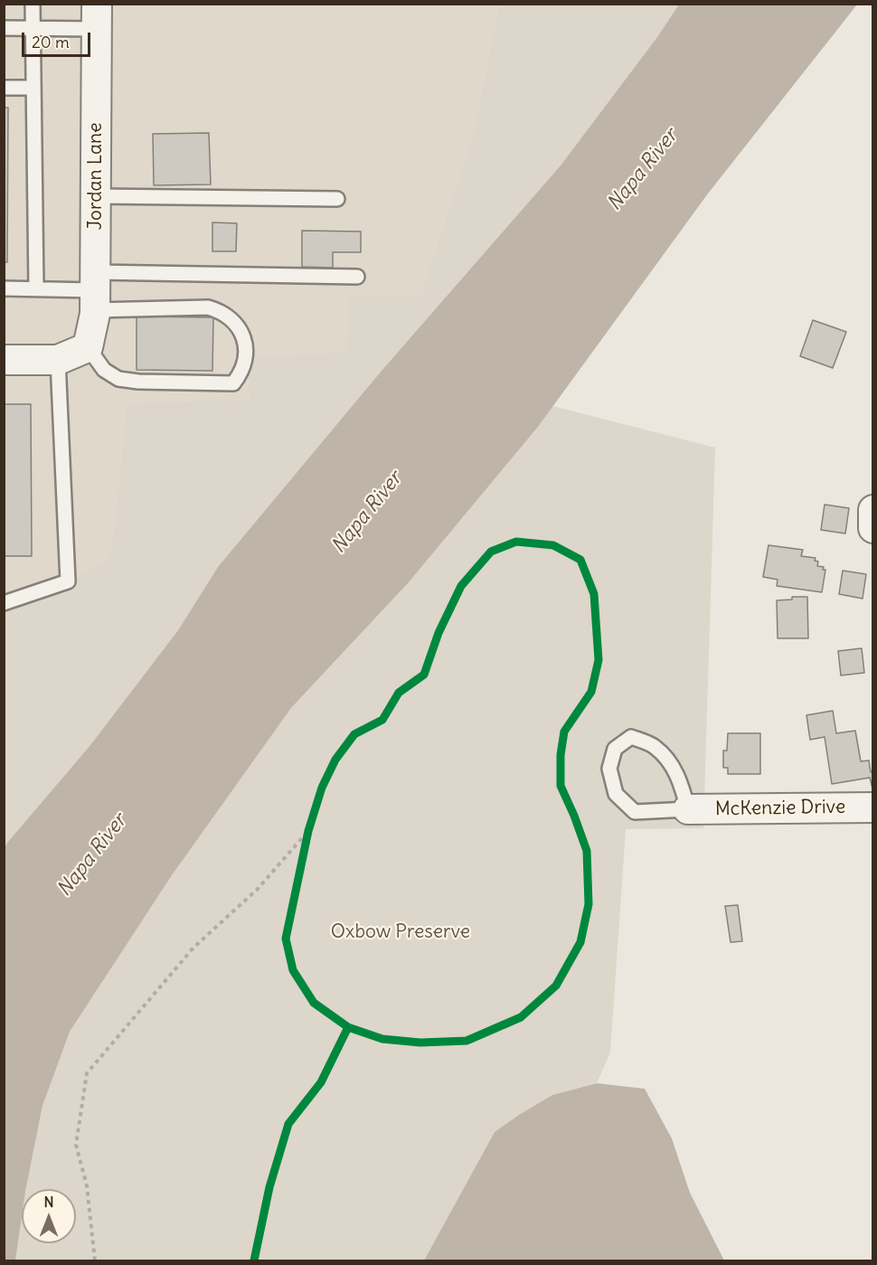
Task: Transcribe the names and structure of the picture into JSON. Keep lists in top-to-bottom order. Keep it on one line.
{"streets":{"street":["Jordan Lane","McKenzie Drive"]},"water":["Napa River"],"parks":["Oxbow Preserve"],"scale_bar":"20 m","north":"top"}
